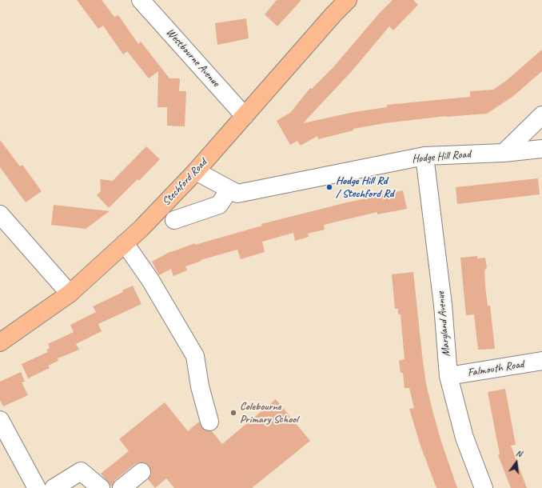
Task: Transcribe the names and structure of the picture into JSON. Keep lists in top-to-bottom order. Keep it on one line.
{"streets":{"main road":["Stechford Road"],"street":["Westbourne Avenue","Hodge Hill Road","Maryland Avenue","Falmouth Road"]},"crossings":[["Westbourne Avenue","Stechford Road"],["Hodge Hill Road","Stechford Road"],["Hodge Hill Road","Maryland Avenue"],["Maryland Avenue","Falmouth Road"]],"places":["Hodge Hill Rd / Stechford Rd","Colebourne Primary School"],"north":"top"}
